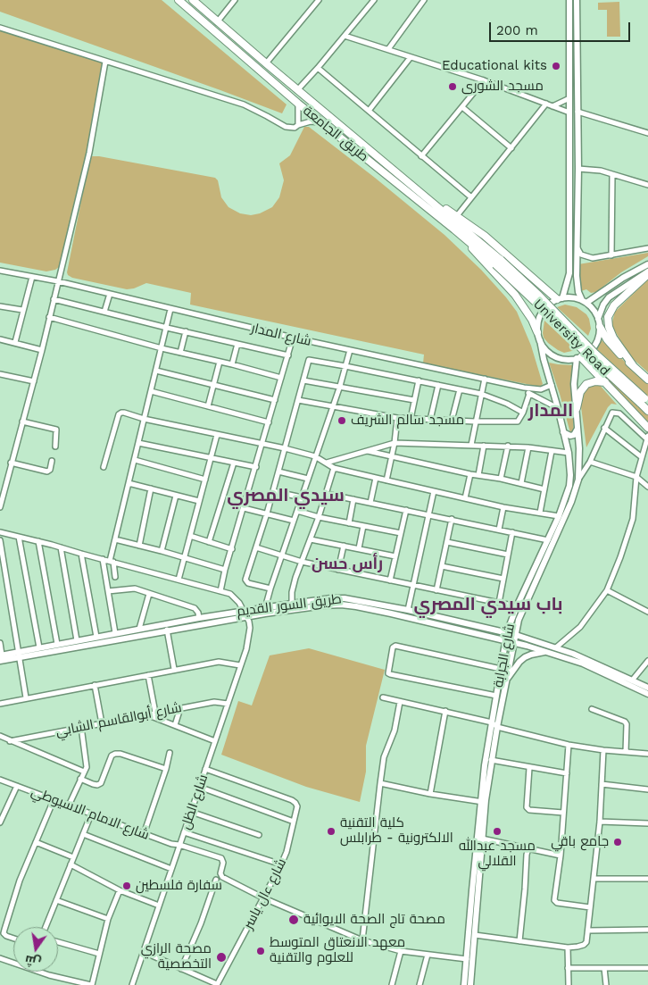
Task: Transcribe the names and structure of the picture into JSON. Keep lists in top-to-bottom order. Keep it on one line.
{"streets":{"highway":["طريق الجامعة","University Road"],"main road":["طريق السور القديم","شارع الجرابة"],"street":["شارع المدار","شارع أبوالقاسم الشابي","شارع الظل","شارع الامام الاسيوطي","شارع ءال ياسر"]},"crossings":[["طريق الجامعة","University Road"],["شارع المدار","شارع الجرابة"],["طريق السور القديم","شارع الجرابة"],["طريق السور القديم","شارع الظل"],["شارع أبوالقاسم الشابي","شارع الظل"],["شارع الظل","شارع الامام الاسيوطي"],["شارع الظل","شارع ءال ياسر"],["شارع الامام الاسيوطي","شارع ءال ياسر"]],"districts":["المدار","سيدي المصري","رأس حسن","باب سيدي المصري"],"places":["Educational kits","مسجد الشورى","مسجد سالم الشريف","كلية التقنية الالكترونية - طرابلس","مسجد عبدالله القلالي","جامع باقي","سفارة فلسطين","مصحة تاج الصحة الايوائية","معهد الانعتاق المتوسط للعلوم والتقنية","مصحة الرازي التخصصية"],"scale_bar":"200 m","north":"bottom"}
